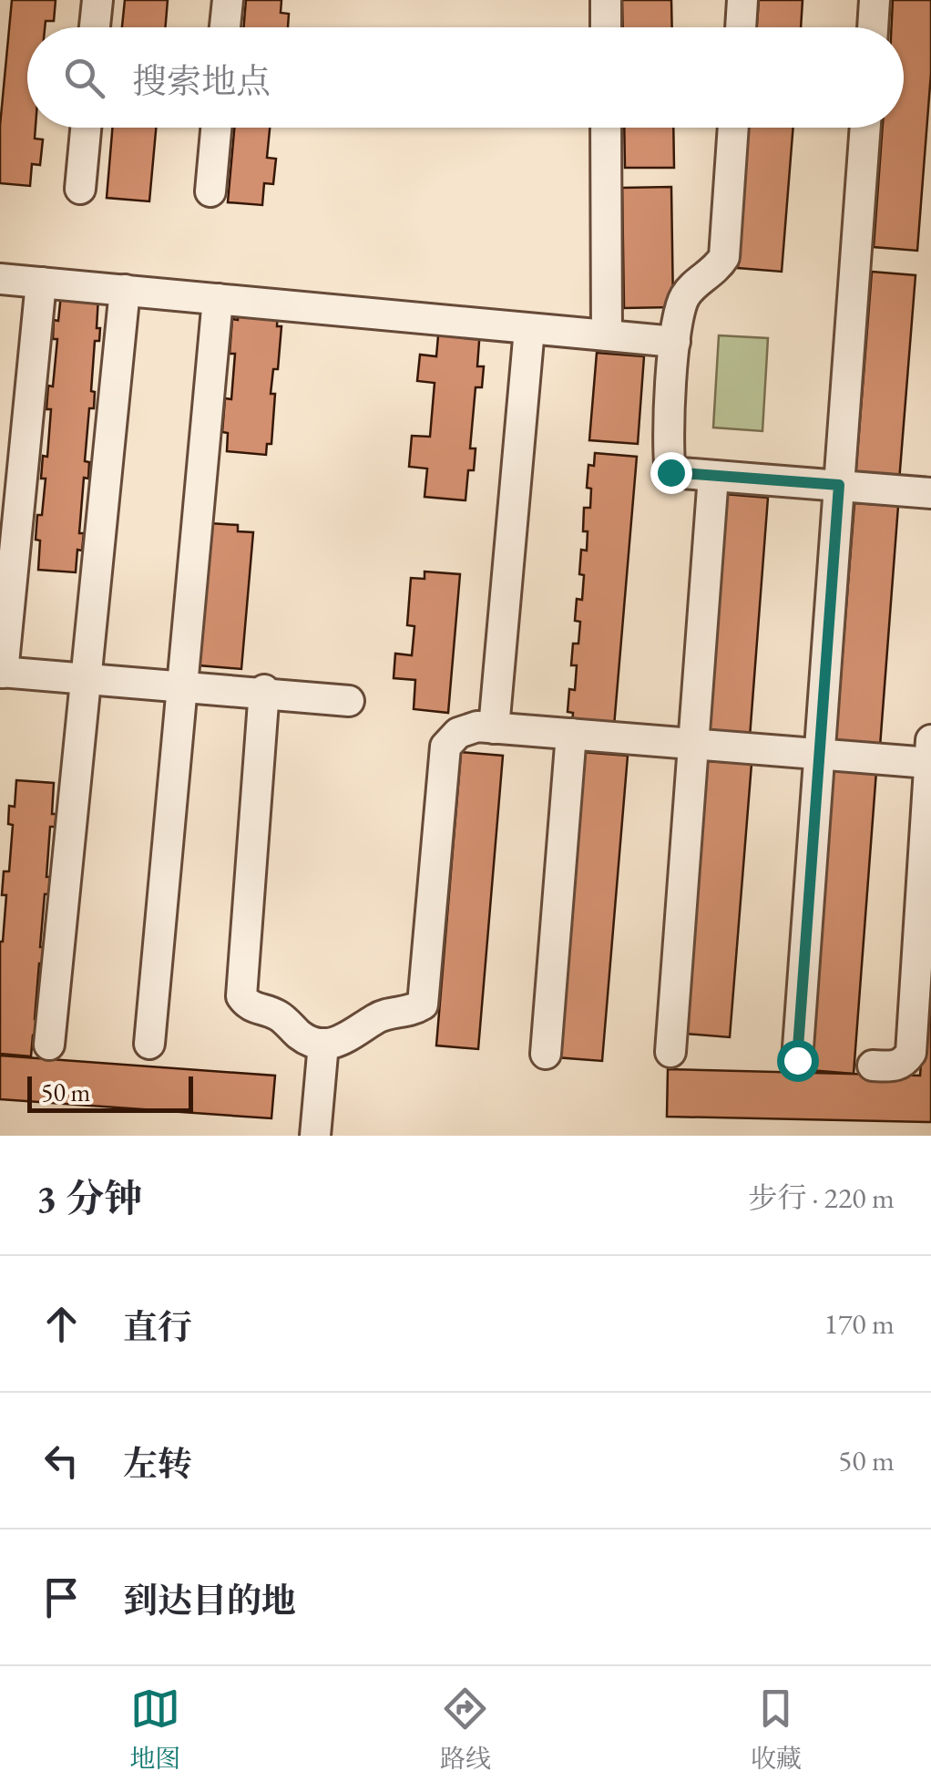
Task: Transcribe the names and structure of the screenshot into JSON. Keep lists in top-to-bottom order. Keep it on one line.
{"scale_bar":"50 m","page":{"search":"搜索地点","scale":"50 m","heading":["3 分钟","步行 · 220 m"],"list":[["直行","170 m"],["左转","50 m"],"到达目的地"],"nav":["地图","路线","收藏"]}}
